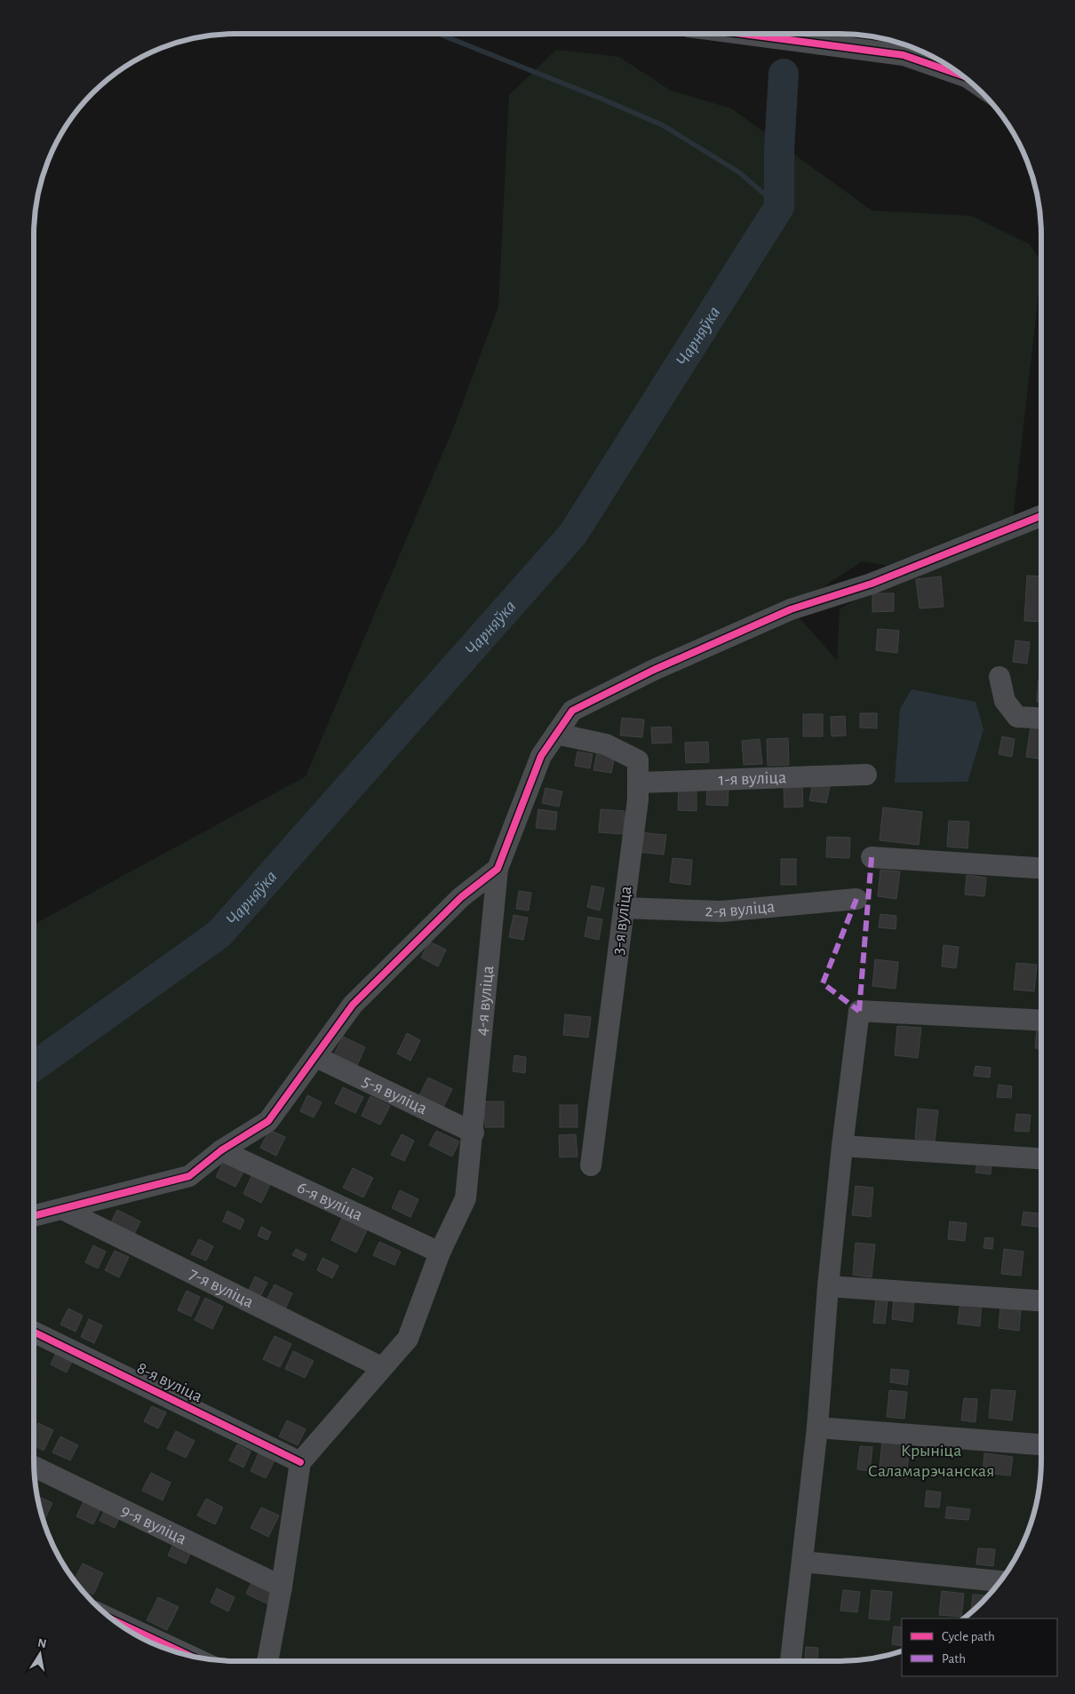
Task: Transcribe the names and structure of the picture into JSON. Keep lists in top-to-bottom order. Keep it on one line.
{"streets":{"street":["1-я вуліца","2-я вуліца","3-я вуліца","4-я вуліца","5-я вуліца","6-я вуліца","7-я вуліца","8-я вуліца","9-я вуліца"]},"crossings":[["1-я вуліца","3-я вуліца"],["2-я вуліца","3-я вуліца"],["3-я вуліца","4-я вуліца"],["4-я вуліца","5-я вуліца"],["4-я вуліца","6-я вуліца"],["4-я вуліца","7-я вуліца"],["4-я вуліца","8-я вуліца"]],"water":["Чарняўка"],"parks":["Крыніца Саламарэчанская"],"legend":["Cycle path","Path"],"north":"top"}
